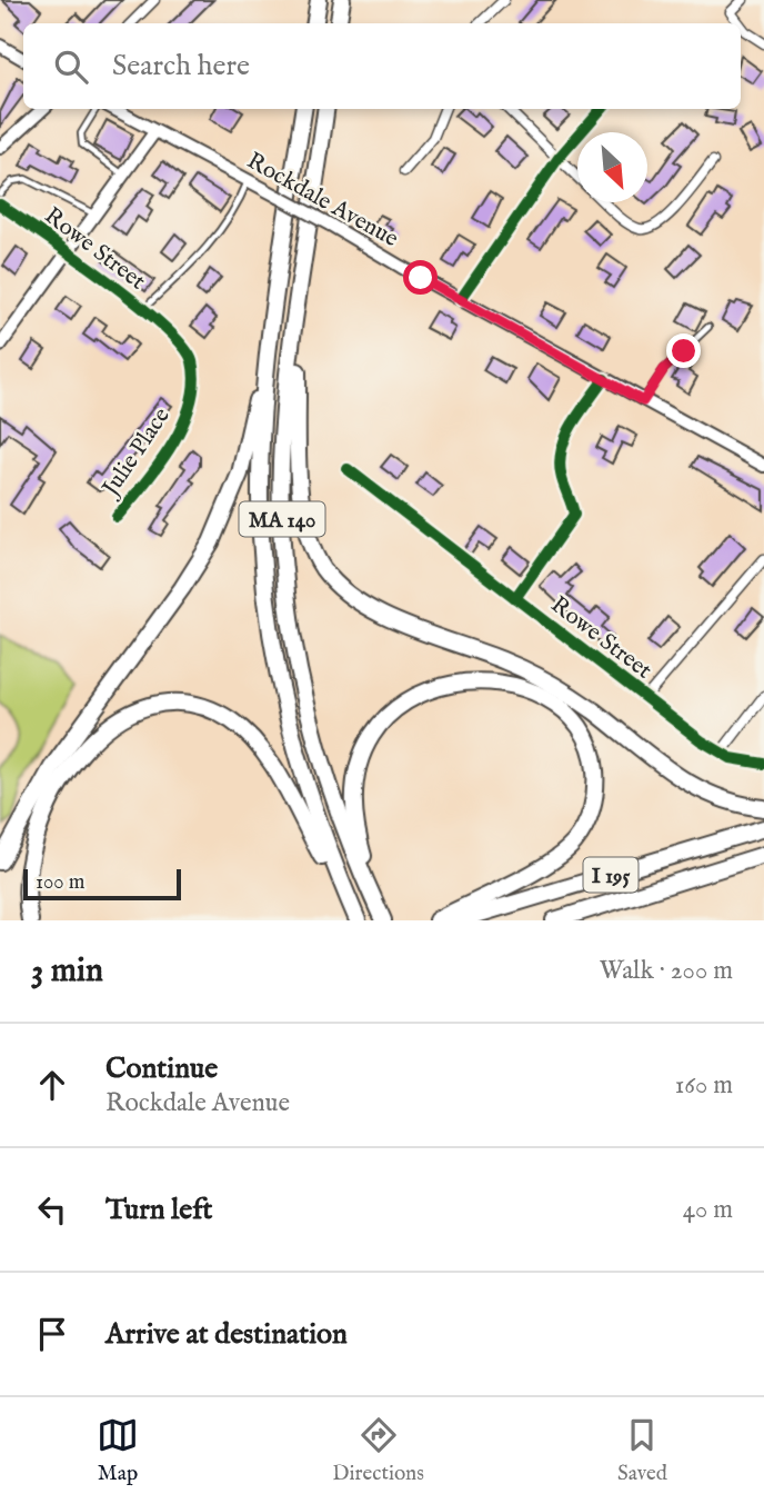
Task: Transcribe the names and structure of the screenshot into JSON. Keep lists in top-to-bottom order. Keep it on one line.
{"streets":{"highway":["MA 140","I 195"],"main road":["Rockdale Avenue"],"street":["Rowe Street","Julie Place"]},"crossings":[["Rowe Street","Julie Place"]],"scale_bar":"100 m","north":"bottom right","page":{"search":"Search here","scale":"100 m","heading":["3 min","Walk · 200 m"],"list":[["Continue","Rockdale Avenue","160 m"],["Turn left","40 m"],"Arrive at destination"],"nav":["Map","Directions","Saved"]}}
